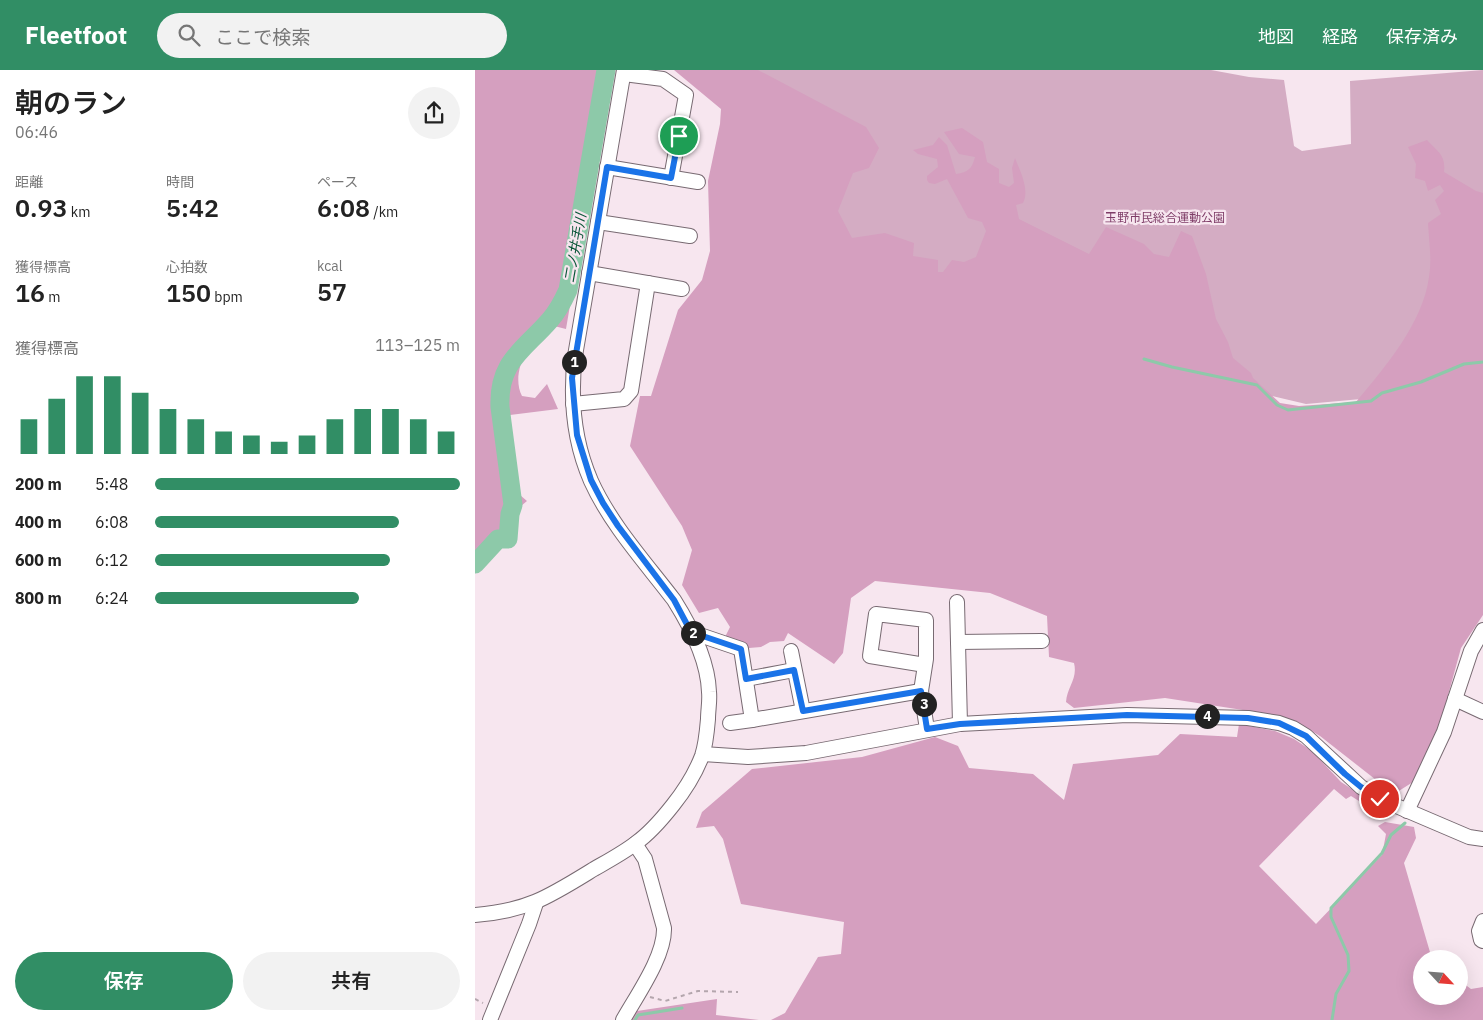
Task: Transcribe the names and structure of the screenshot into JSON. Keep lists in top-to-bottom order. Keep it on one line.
{"water":["二ノ井手川"],"parks":["玉野市民総合運動公園"],"north":"bottom right","page":{"header":"Fleetfoot","search":"ここで検索","nav":["地図","経路","保存済み"],"heading":["朝のラン","06:46"],"stats":[["距離","0.93 km"],["時間","5:42"],["ペース","6:08 /km"],["獲得標高","16 m"],["心拍数","150 bpm"],["kcal","57"]],"chart":["獲得標高","113–125 m"],"pins":["1","2","3","4"],"list":[{"name":"200 m","note":"5:48"},{"name":"400 m","note":"6:08"},{"name":"600 m","note":"6:12"},{"name":"800 m","note":"6:24"}],"buttons":["保存","共有"]}}
